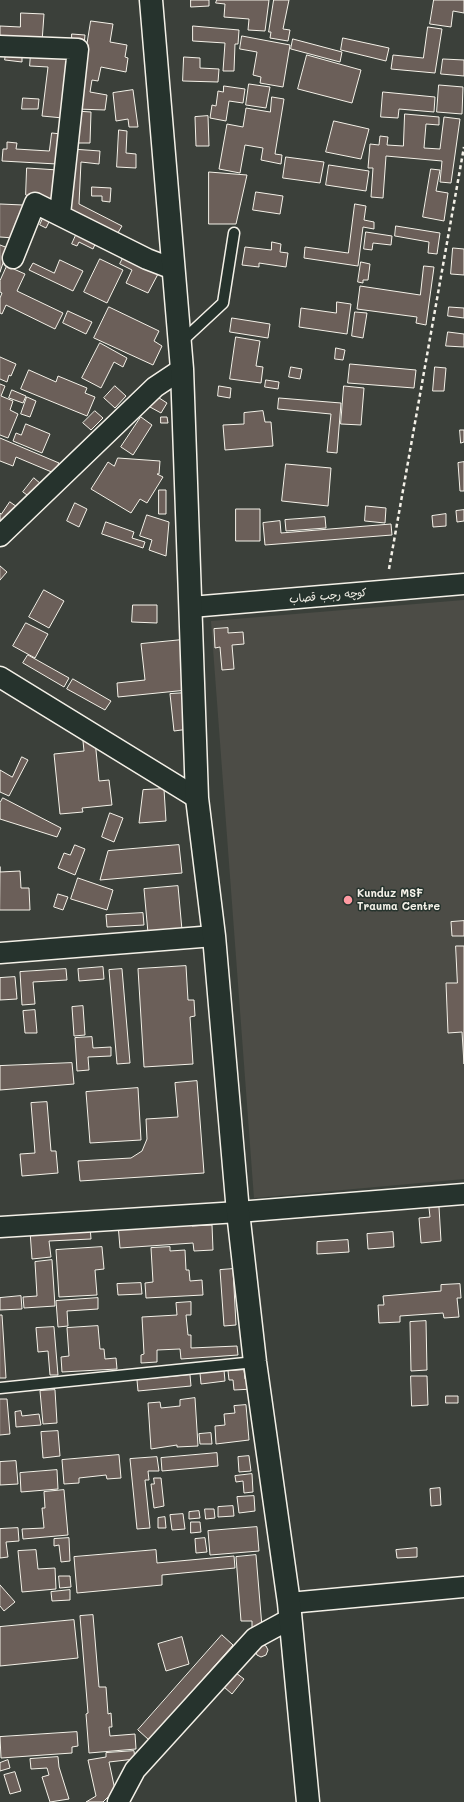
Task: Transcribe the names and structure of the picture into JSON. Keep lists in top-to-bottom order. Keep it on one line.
{"streets":{"street":["کوچه رجب قصاب"]},"places":["Kunduz MSF Trauma Centre"]}
